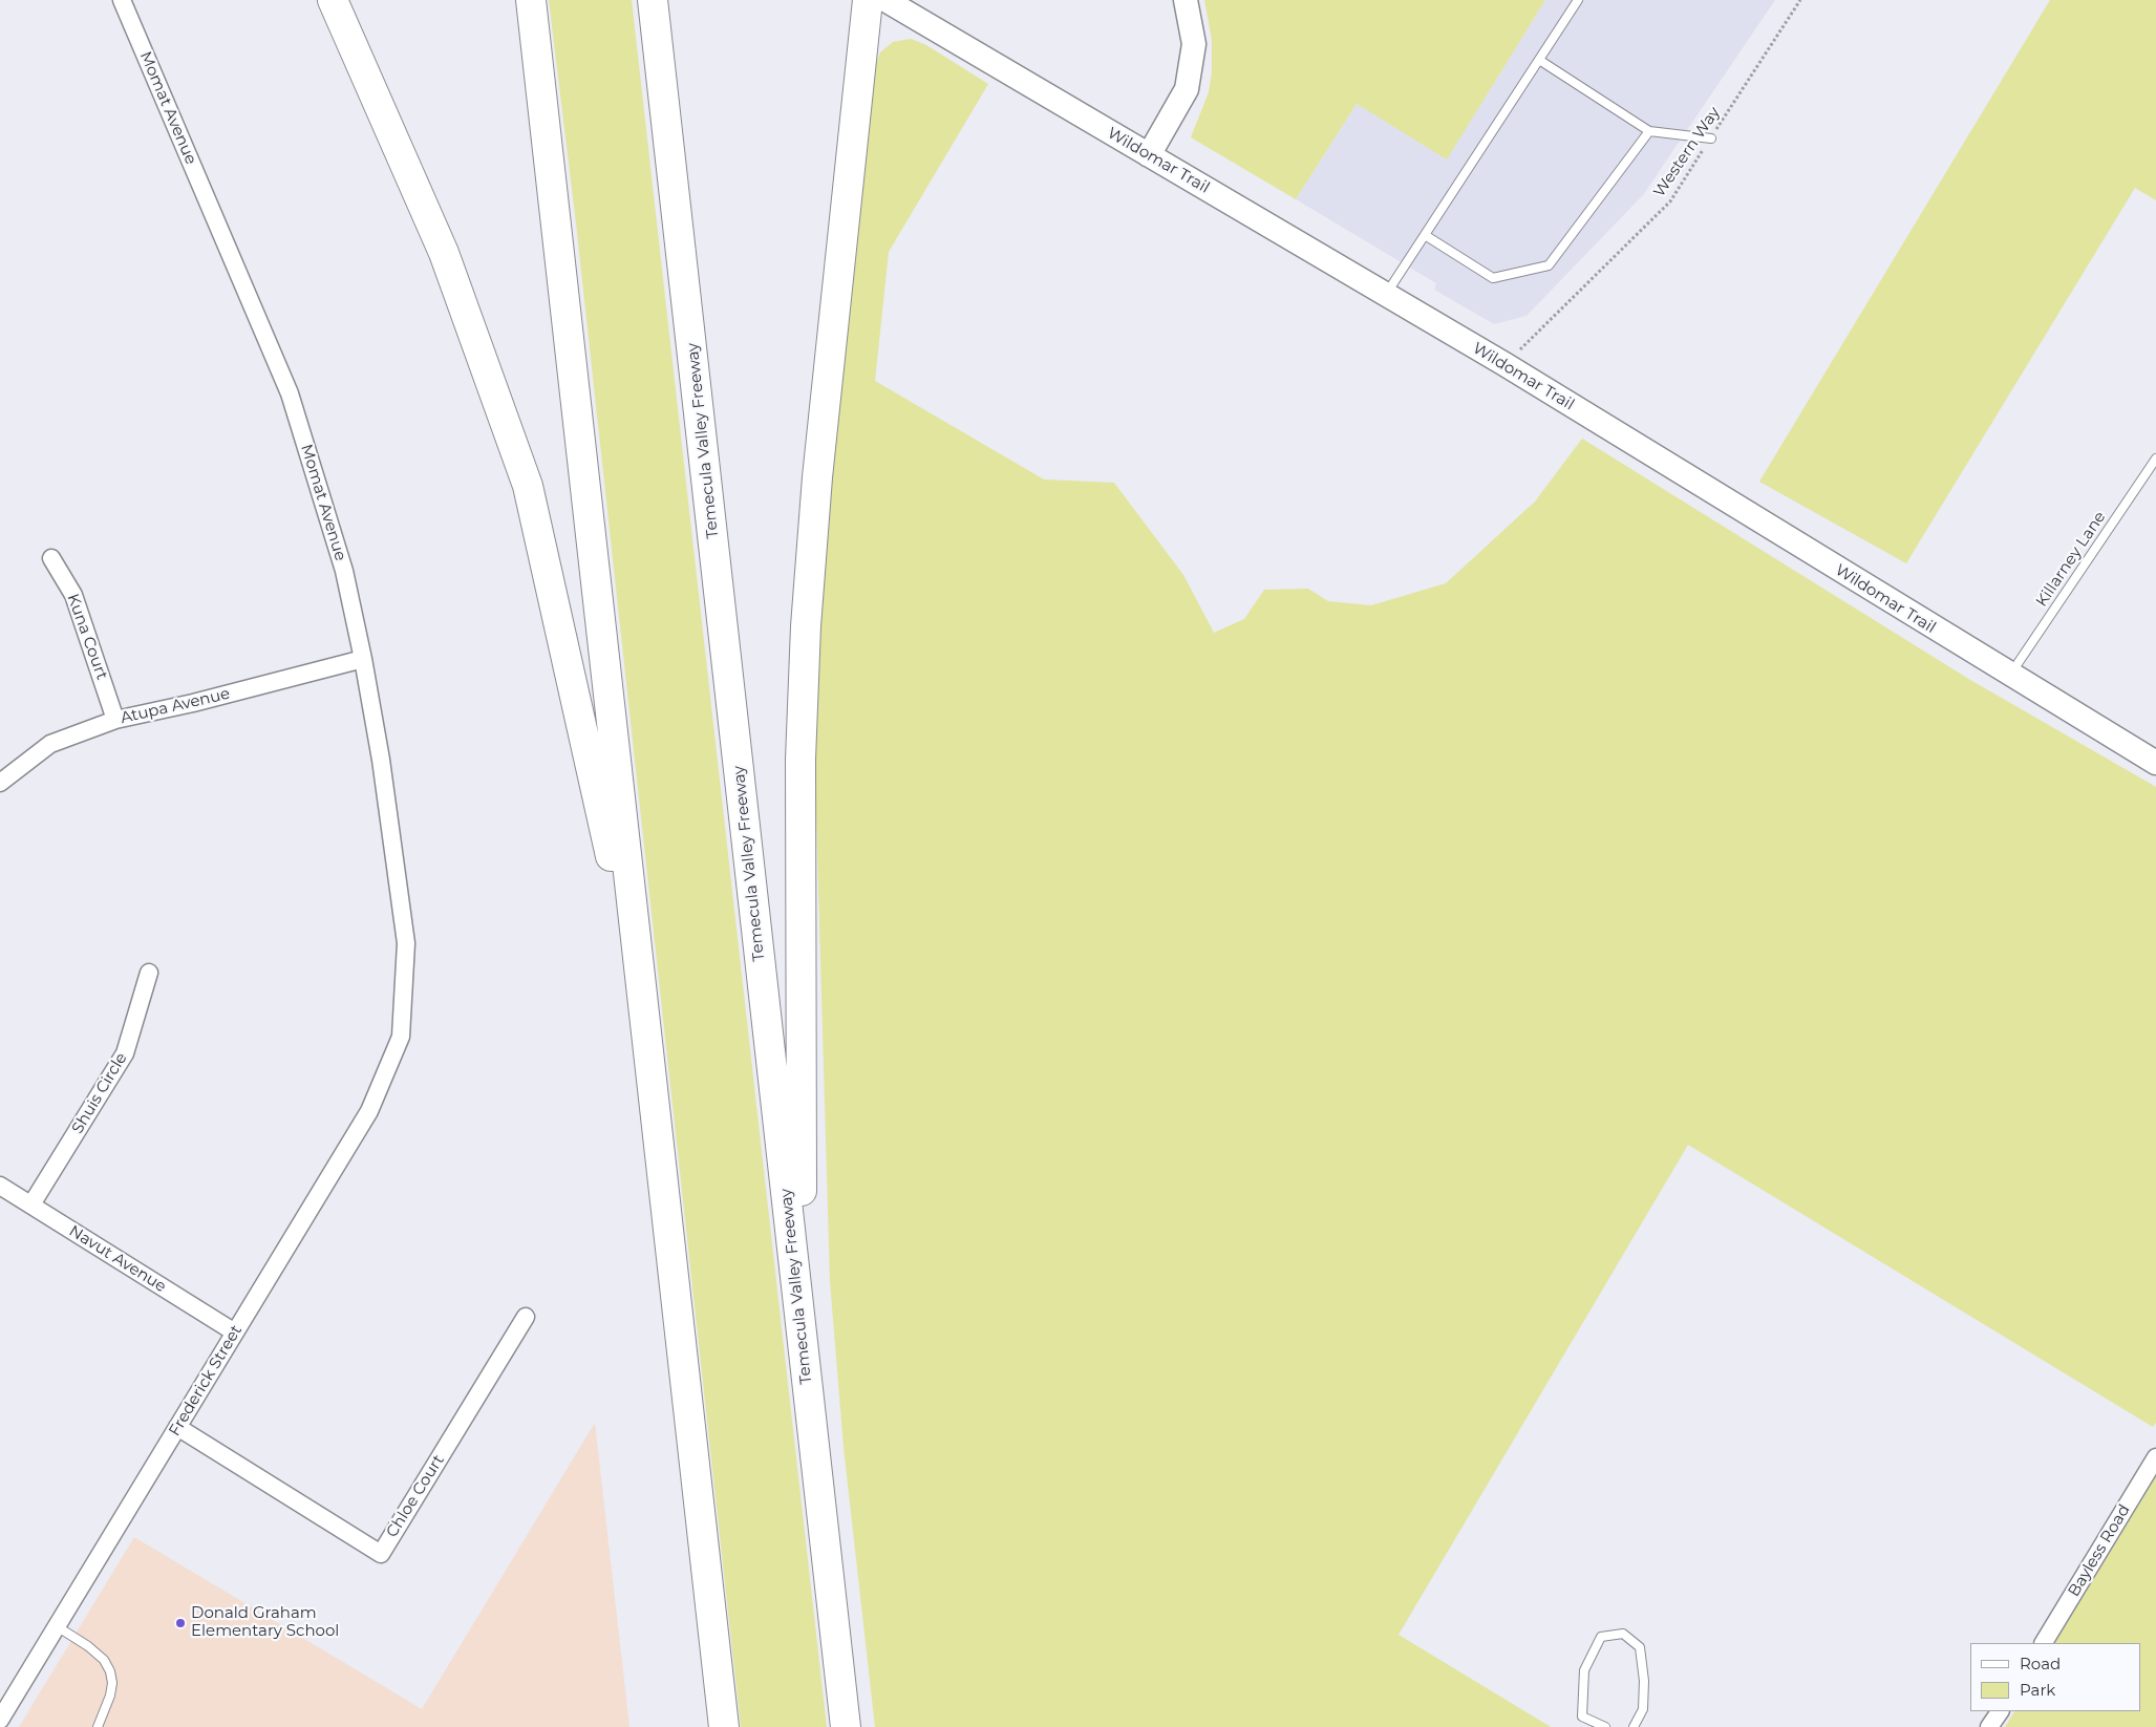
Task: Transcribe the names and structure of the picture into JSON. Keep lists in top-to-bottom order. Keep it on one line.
{"streets":{"highway":["Temecula Valley Freeway"],"main road":["Wildomar Trail"],"street":["Momat Avenue","Kuna Court","Atupa Avenue","Shuis Circle","Navut Avenue","Frederick Street","Chloe Court","Bayless Road"],"lane":["Killarney Lane"],"path":["Western Way"]},"crossings":[["Momat Avenue","Atupa Avenue"],["Momat Avenue","Frederick Street"],["Western Way","Wildomar Trail"],["Wildomar Trail","Killarney Lane"],["Kuna Court","Atupa Avenue"],["Shuis Circle","Navut Avenue"],["Navut Avenue","Frederick Street"],["Frederick Street","Chloe Court"]],"places":["Donald Graham Elementary School"],"legend":["Road","Park"]}
